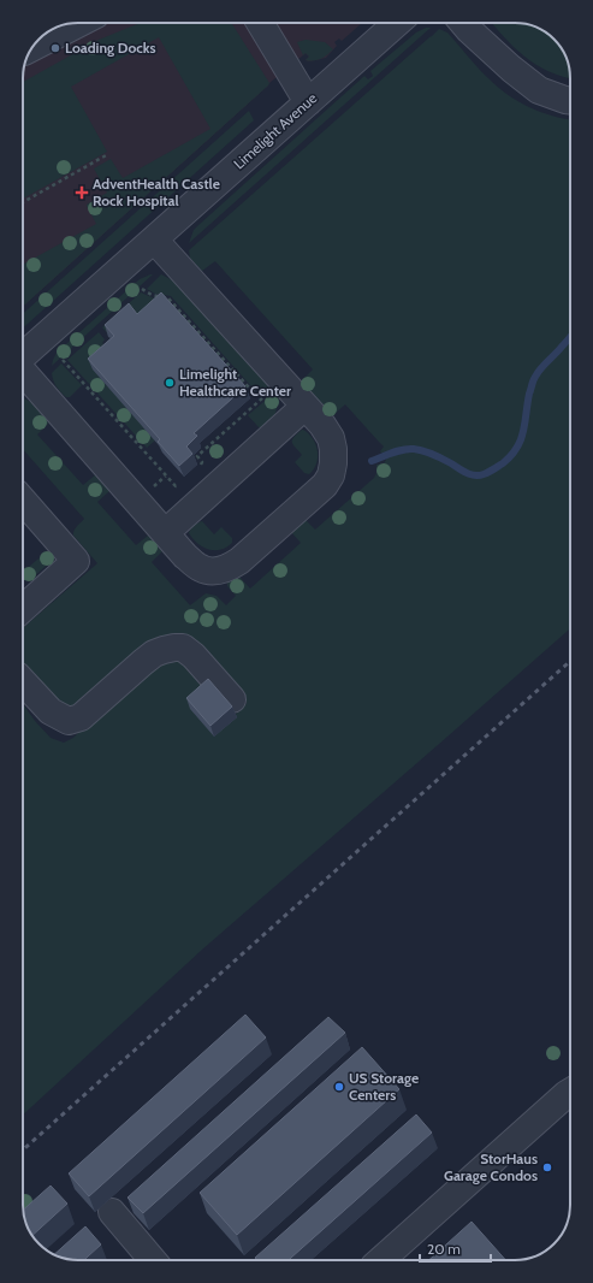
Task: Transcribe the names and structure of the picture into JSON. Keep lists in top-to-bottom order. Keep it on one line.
{"streets":{"street":["Limelight Avenue"]},"places":{"other":["Loading Docks","Limelight Healthcare Center","US Storage Centers","StorHaus Garage Condos"],"health":["AdventHealth Castle Rock Hospital"]},"scale_bar":"20 m"}
